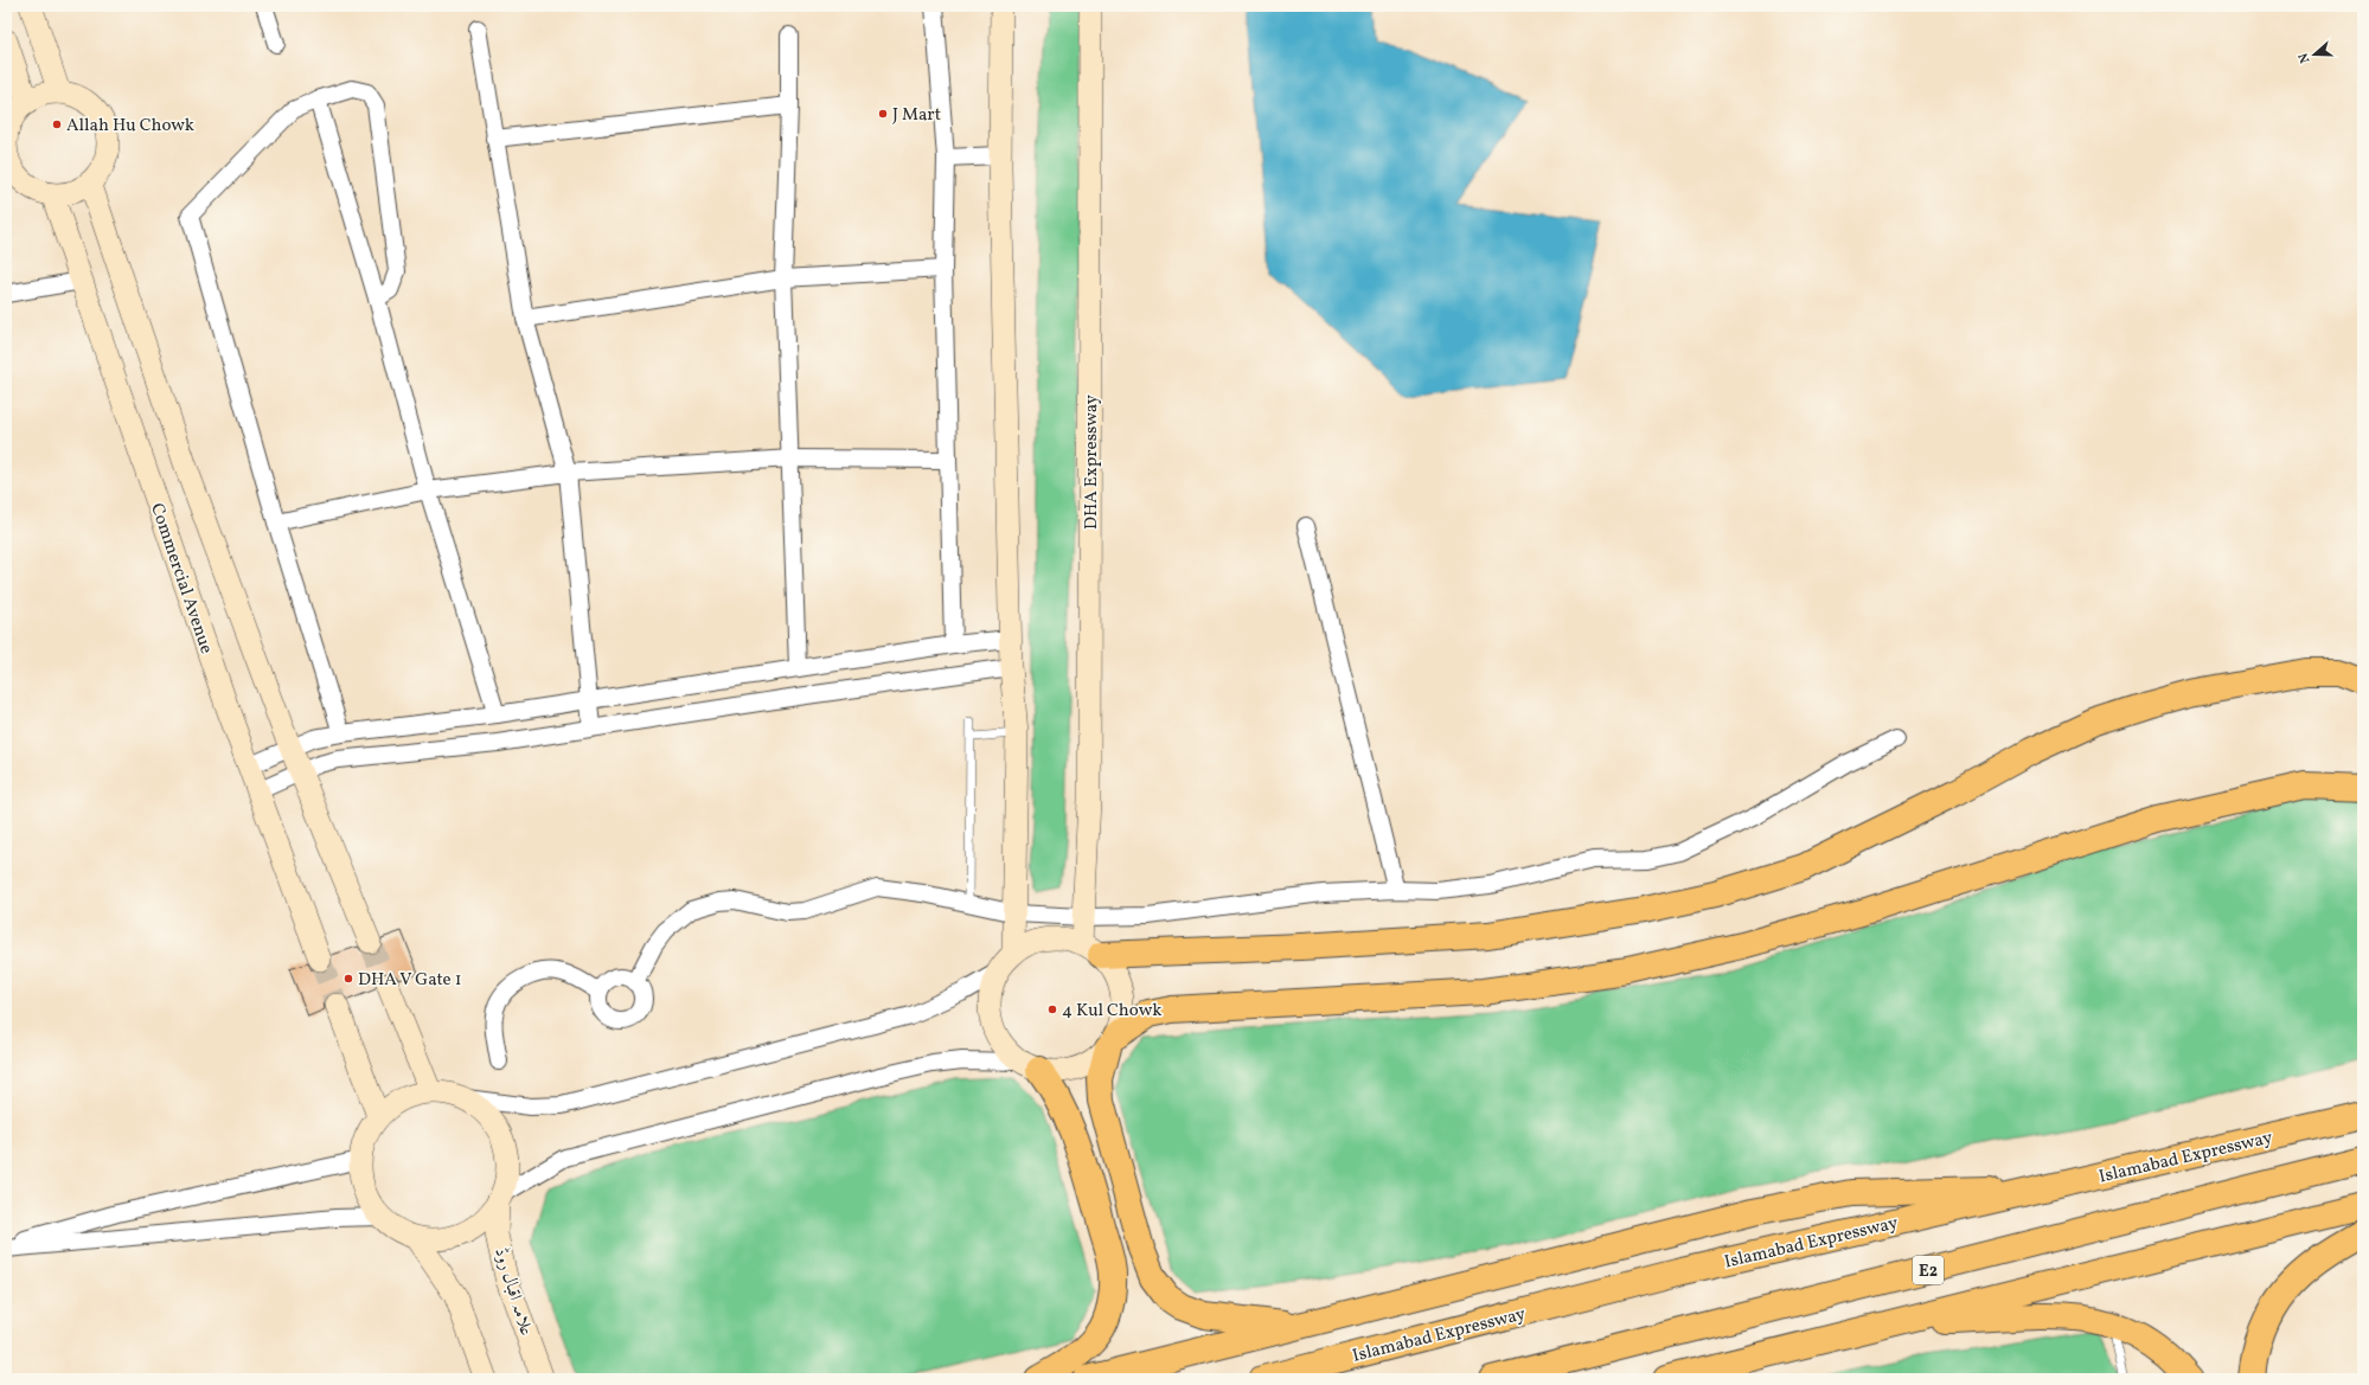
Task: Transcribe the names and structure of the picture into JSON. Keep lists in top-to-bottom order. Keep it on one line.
{"streets":{"highway":["Islamabad Expressway","E2"],"main road":["DHA Expressway","Commercial Avenue","علامہ اقبال روڈ"]},"places":["J Mart","Allah Hu Chowk","DHA V Gate 1","4 Kul Chowk"],"north":"left"}
